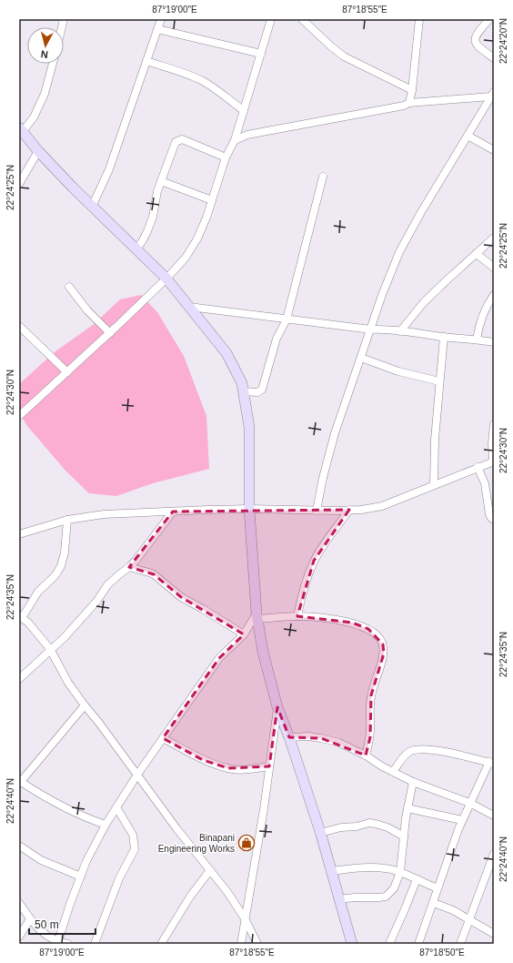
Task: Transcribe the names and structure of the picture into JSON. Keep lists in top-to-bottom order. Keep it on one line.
{"places":{"shop":["Binapani Engineering Works"]},"scale_bar":"50 m","north":"bottom","coordinates":["87°19'00\"E","87°18'55\"E","22°24'20\"N","22°24'25\"N","22°24'30\"N","22°24'35\"N","22°24'40\"N","87°18'50\"E"]}
